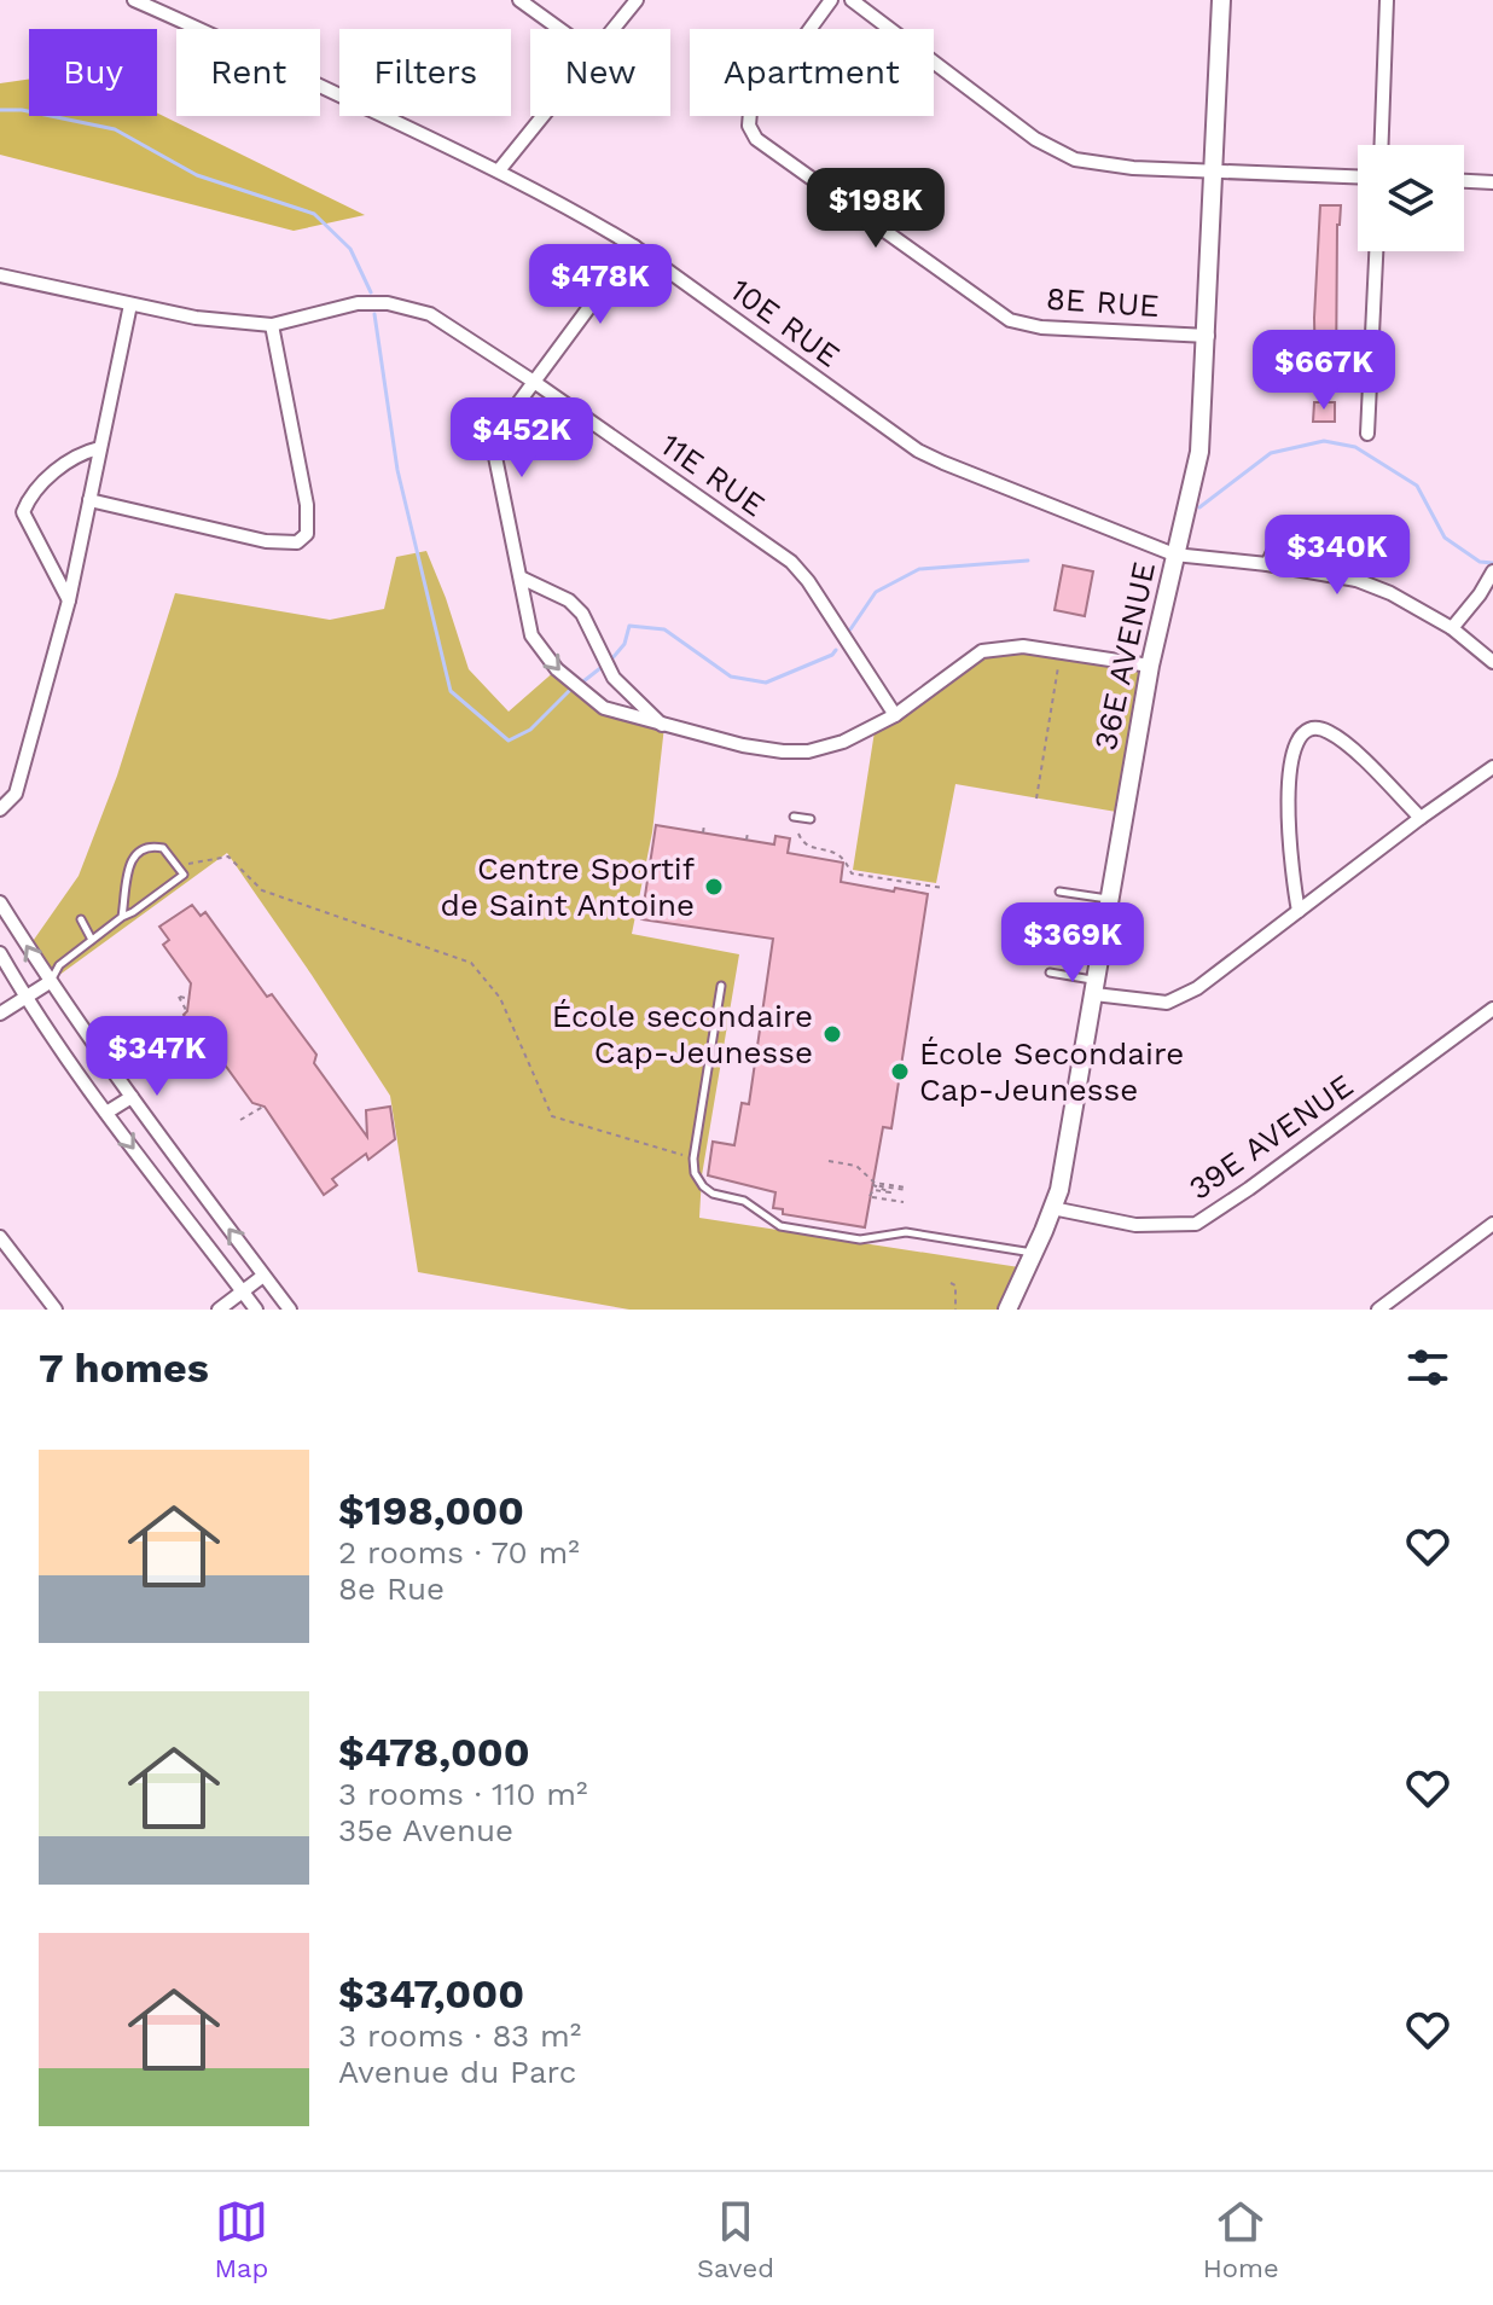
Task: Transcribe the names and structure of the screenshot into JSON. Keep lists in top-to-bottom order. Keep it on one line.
{"streets":{"street":["8E RUE","10E RUE","11E RUE","36E AVENUE","39E AVENUE"]},"crossings":[["8E RUE","36E AVENUE"],["10E RUE","36E AVENUE"],["36E AVENUE","39E AVENUE"]],"places":["Centre Sportif de Saint Antoine","École secondaire Cap-Jeunesse","École Secondaire Cap-Jeunesse"],"page":{"chip":["Buy","Rent","Filters","New","Apartment"],"price":["$198K","$478K","$667K","$452K","$340K","$369K","$347K"],"heading":"7 homes","list":[{"name":"$198,000","note":"2 rooms · 70 m² · 8e Rue"},{"name":"$478,000","note":"3 rooms · 110 m² · 35e Avenue"},{"name":"$347,000","note":"3 rooms · 83 m² · Avenue du Parc"}],"tabs":["Map","Saved","Home"]}}
